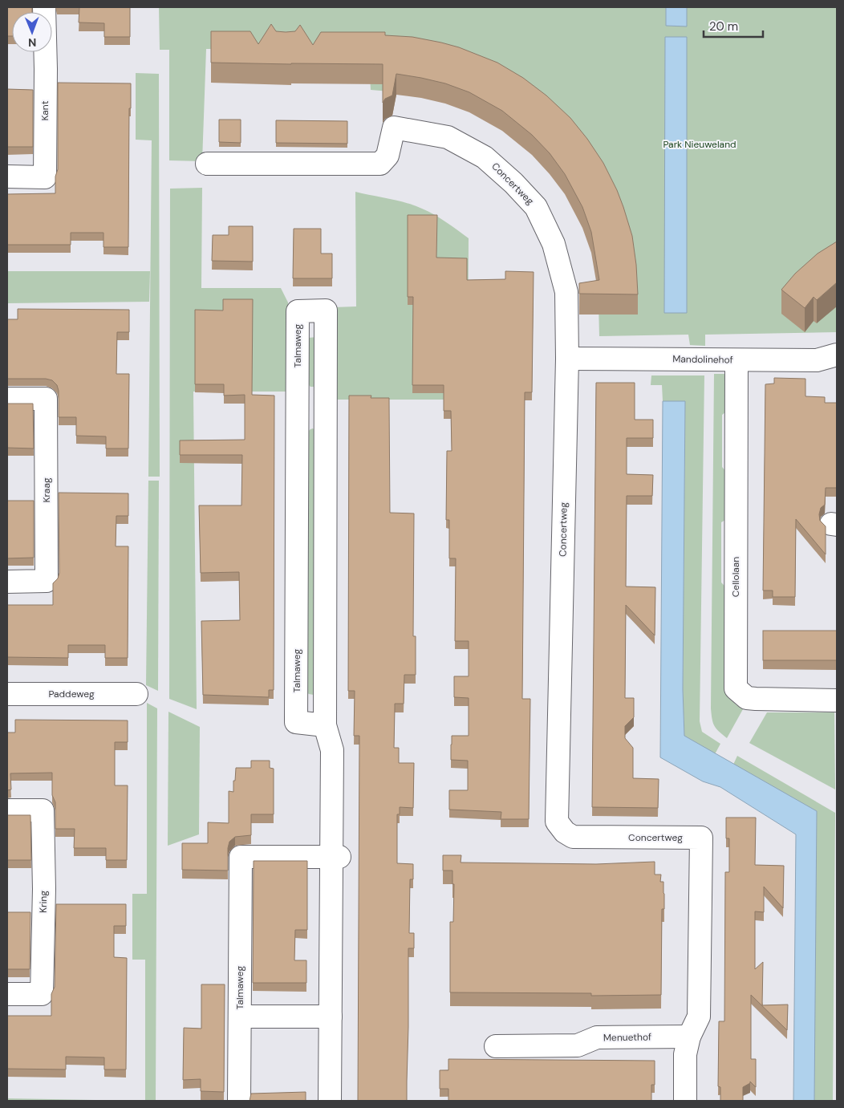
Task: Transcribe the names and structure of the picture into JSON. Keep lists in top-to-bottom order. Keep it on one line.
{"streets":{"street":["Kant","Concertweg","Talmaweg","Mandolinehof","Kraag","Cellolaan","Paddeweg","Kring","Menuethof"]},"crossings":[["Concertweg","Mandolinehof"],["Concertweg","Menuethof"],["Mandolinehof","Cellolaan"]],"parks":["Park Nieuweland"],"scale_bar":"20 m","north":"bottom"}
